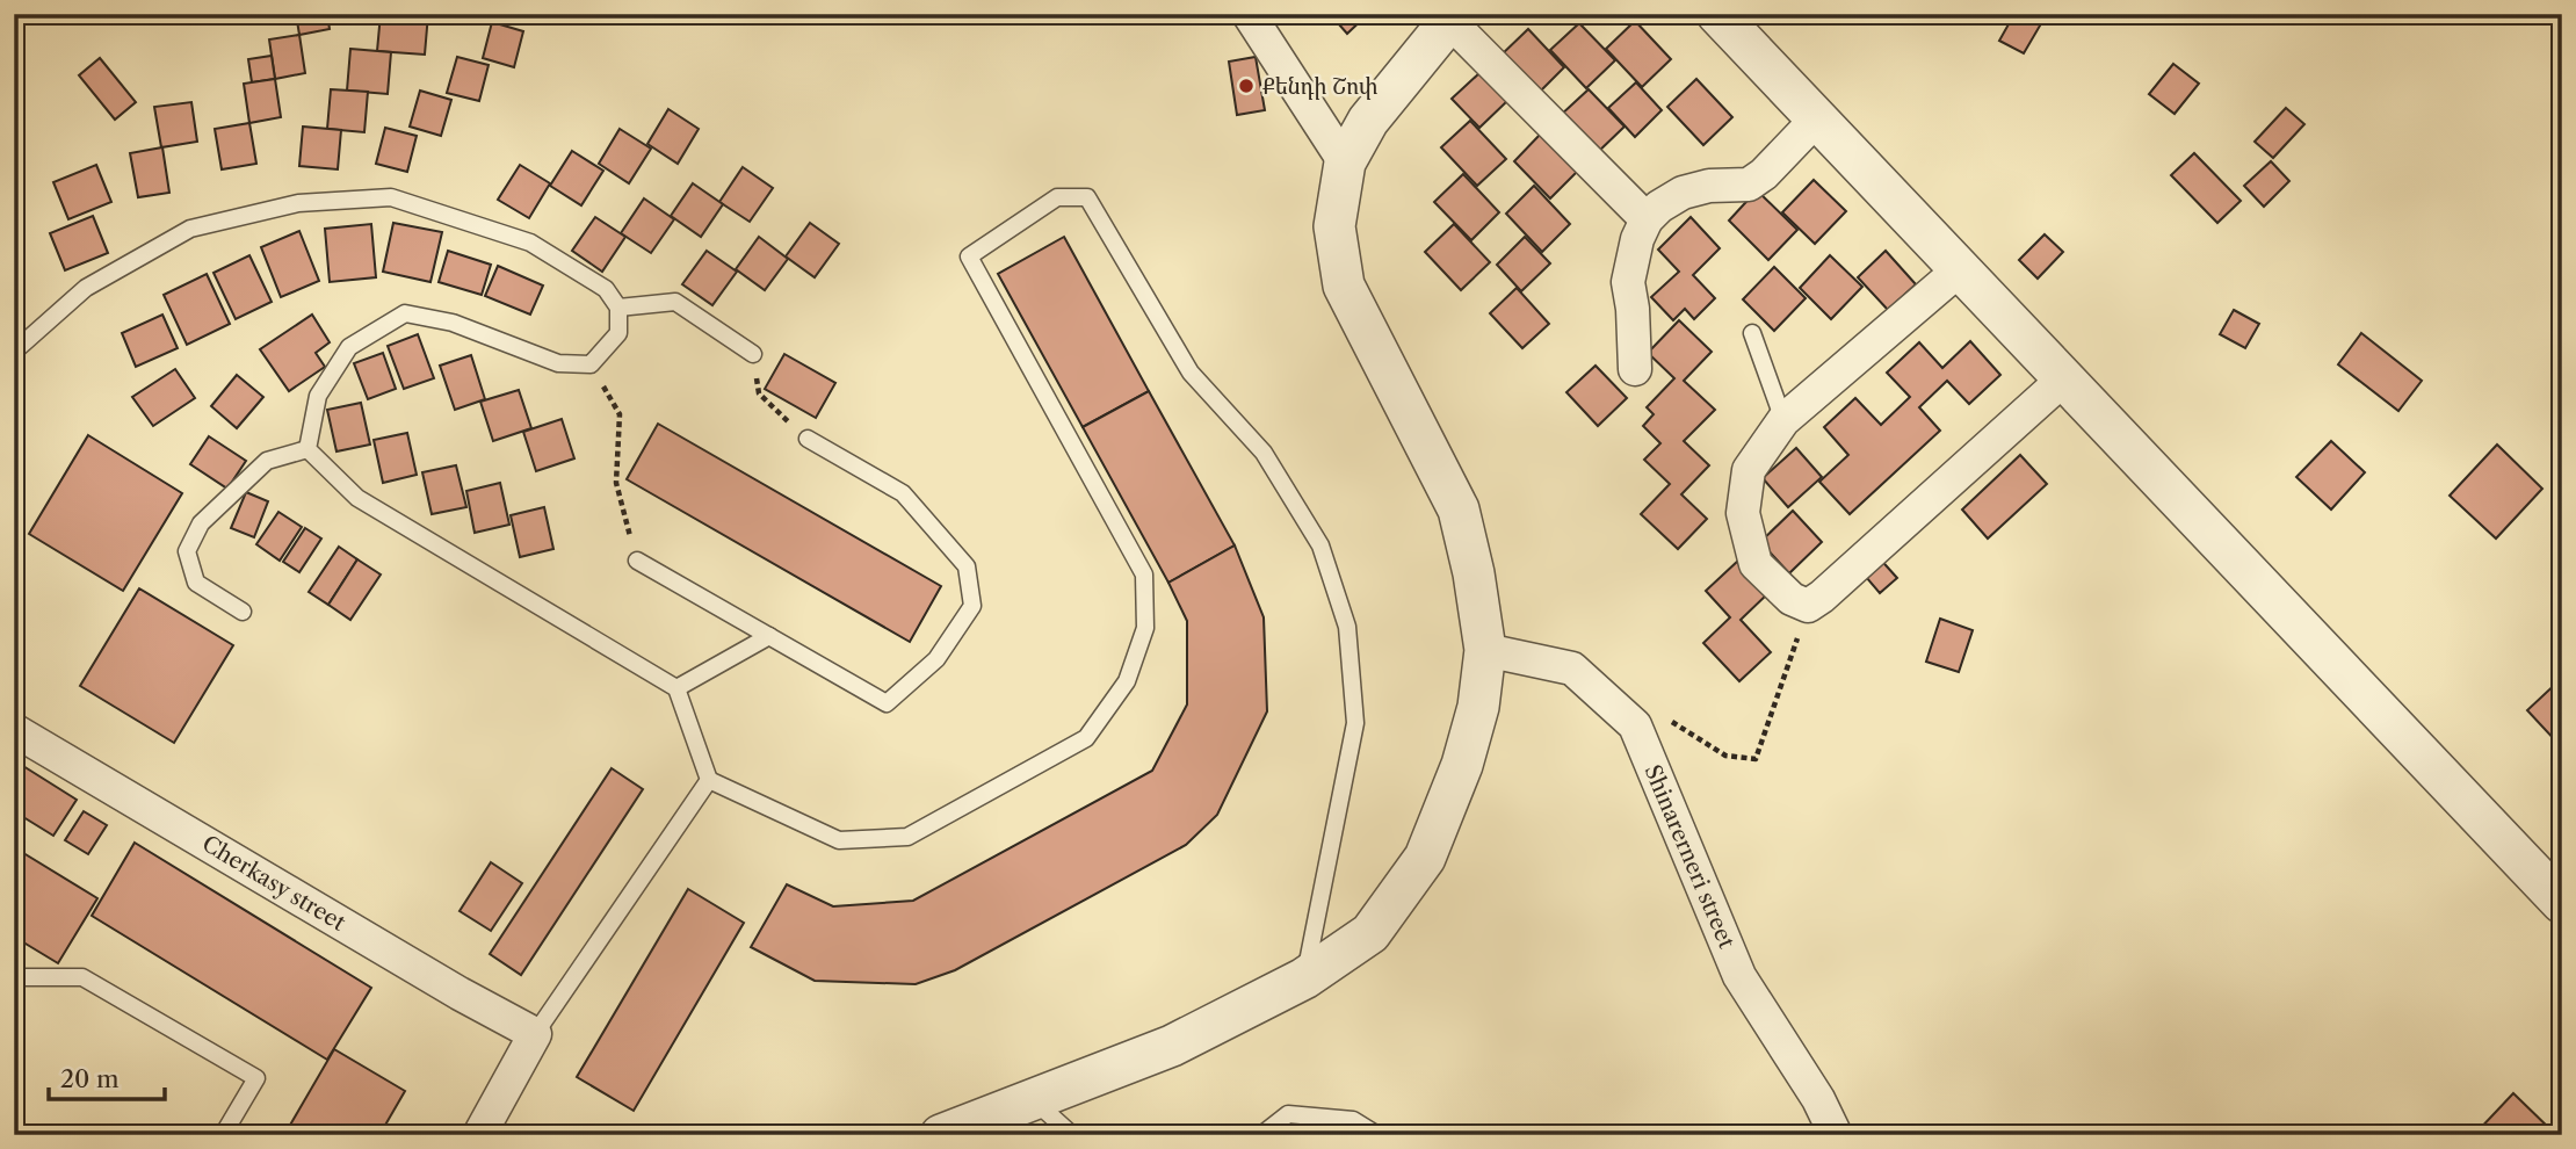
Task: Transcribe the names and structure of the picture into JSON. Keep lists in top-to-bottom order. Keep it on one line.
{"streets":{"street":["Shinarerneri street","Cherkasy street"]},"places":["Քենդի Շոփ"],"scale_bar":"20 m"}
